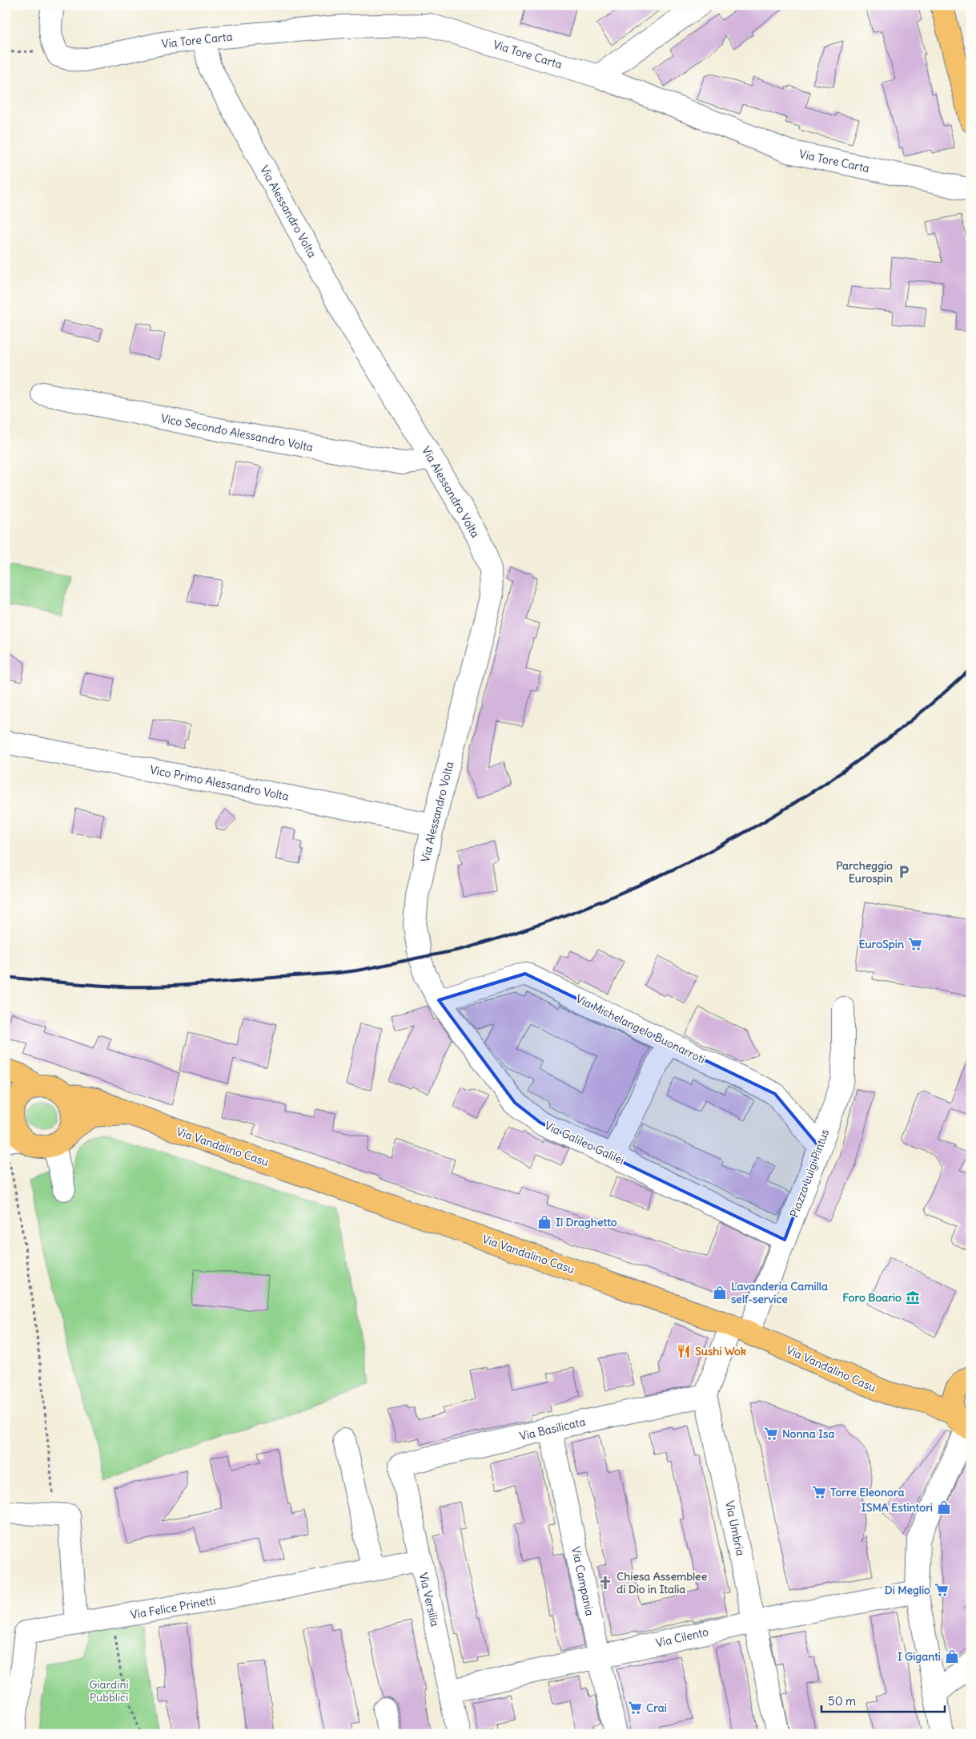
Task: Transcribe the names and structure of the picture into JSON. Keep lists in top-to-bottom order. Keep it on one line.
{"streets":{"main road":["Via Vandalino Casu"],"street":["Via Tore Carta","Via Alessandro Volta","Vico Secondo Alessandro Volta","Vico Primo Alessandro Volta","Via Michelangelo Buonarroti","Via Galileo Galilei","Piazza Luigi Pintus","Via Basilicata","Via Umbria","Via Campania","Via Versilia","Via Felice Prinetti","Via Cilento"]},"crossings":[["Via Tore Carta","Via Alessandro Volta"],["Via Alessandro Volta","Vico Secondo Alessandro Volta"],["Via Alessandro Volta","Vico Primo Alessandro Volta"],["Via Alessandro Volta","Via Michelangelo Buonarroti"],["Via Alessandro Volta","Via Galileo Galilei"],["Via Michelangelo Buonarroti","Via Galileo Galilei"],["Via Michelangelo Buonarroti","Piazza Luigi Pintus"],["Via Galileo Galilei","Piazza Luigi Pintus"],["Via Vandalino Casu","Piazza Luigi Pintus"],["Via Basilicata","Via Umbria"],["Via Basilicata","Via Campania"],["Via Basilicata","Via Versilia"],["Via Umbria","Via Cilento"],["Via Campania","Via Cilento"],["Via Versilia","Via Felice Prinetti"],["Via Versilia","Via Cilento"]],"parks":["Giardini Pubblici"],"places":{"parking":["Parcheggio Eurospin"],"supermarket":["EuroSpin","Nonna Isa","Torre Eleonora","Di Meglio","Crai"],"shop":["Il Draghetto","Lavanderia Camilla self-service","ISMA Estintori","I Giganti"],"museum":["Foro Boario"],"restaurant":["Sushi Wok"],"church":["Chiesa Assemblee di Dio in Italia"]},"scale_bar":"50 m"}
